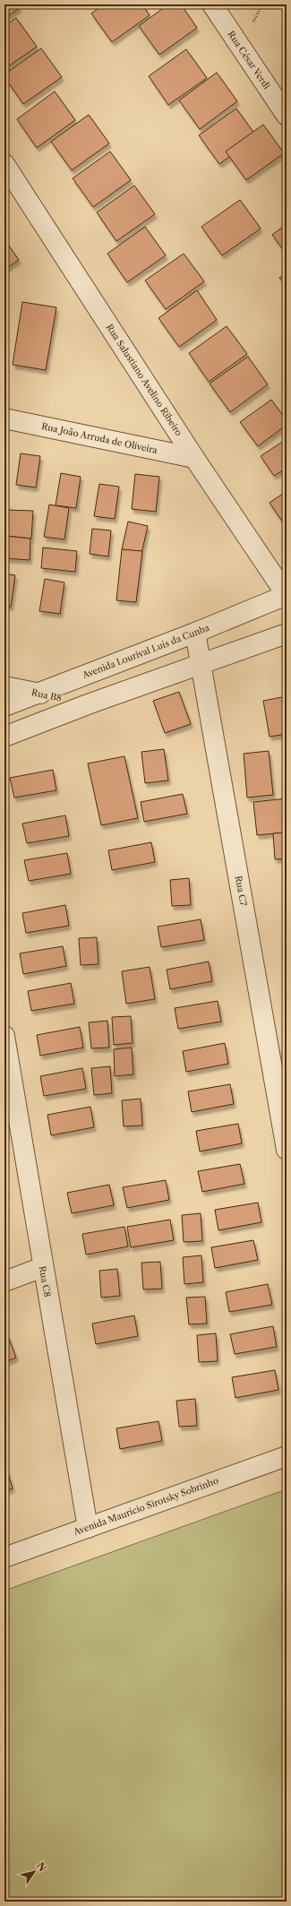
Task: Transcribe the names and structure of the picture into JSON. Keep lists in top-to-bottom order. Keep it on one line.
{"streets":{"street":["Rua César Verdi","Rua Salustiano Avelino Ribeiro","Rua João Arruda de Oliveira","Avenida Lourival Luís da Cunha","Rua B8","Rua C7","Rua C8","Avenida Maurício Sirotsky Sobrinho"]},"crossings":[["Rua Salustiano Avelino Ribeiro","Rua João Arruda de Oliveira"],["Rua Salustiano Avelino Ribeiro","Avenida Lourival Luís da Cunha"],["Avenida Lourival Luís da Cunha","Rua B8"],["Avenida Lourival Luís da Cunha","Rua C7"],["Rua C8","Avenida Maurício Sirotsky Sobrinho"]],"north":"top right"}
